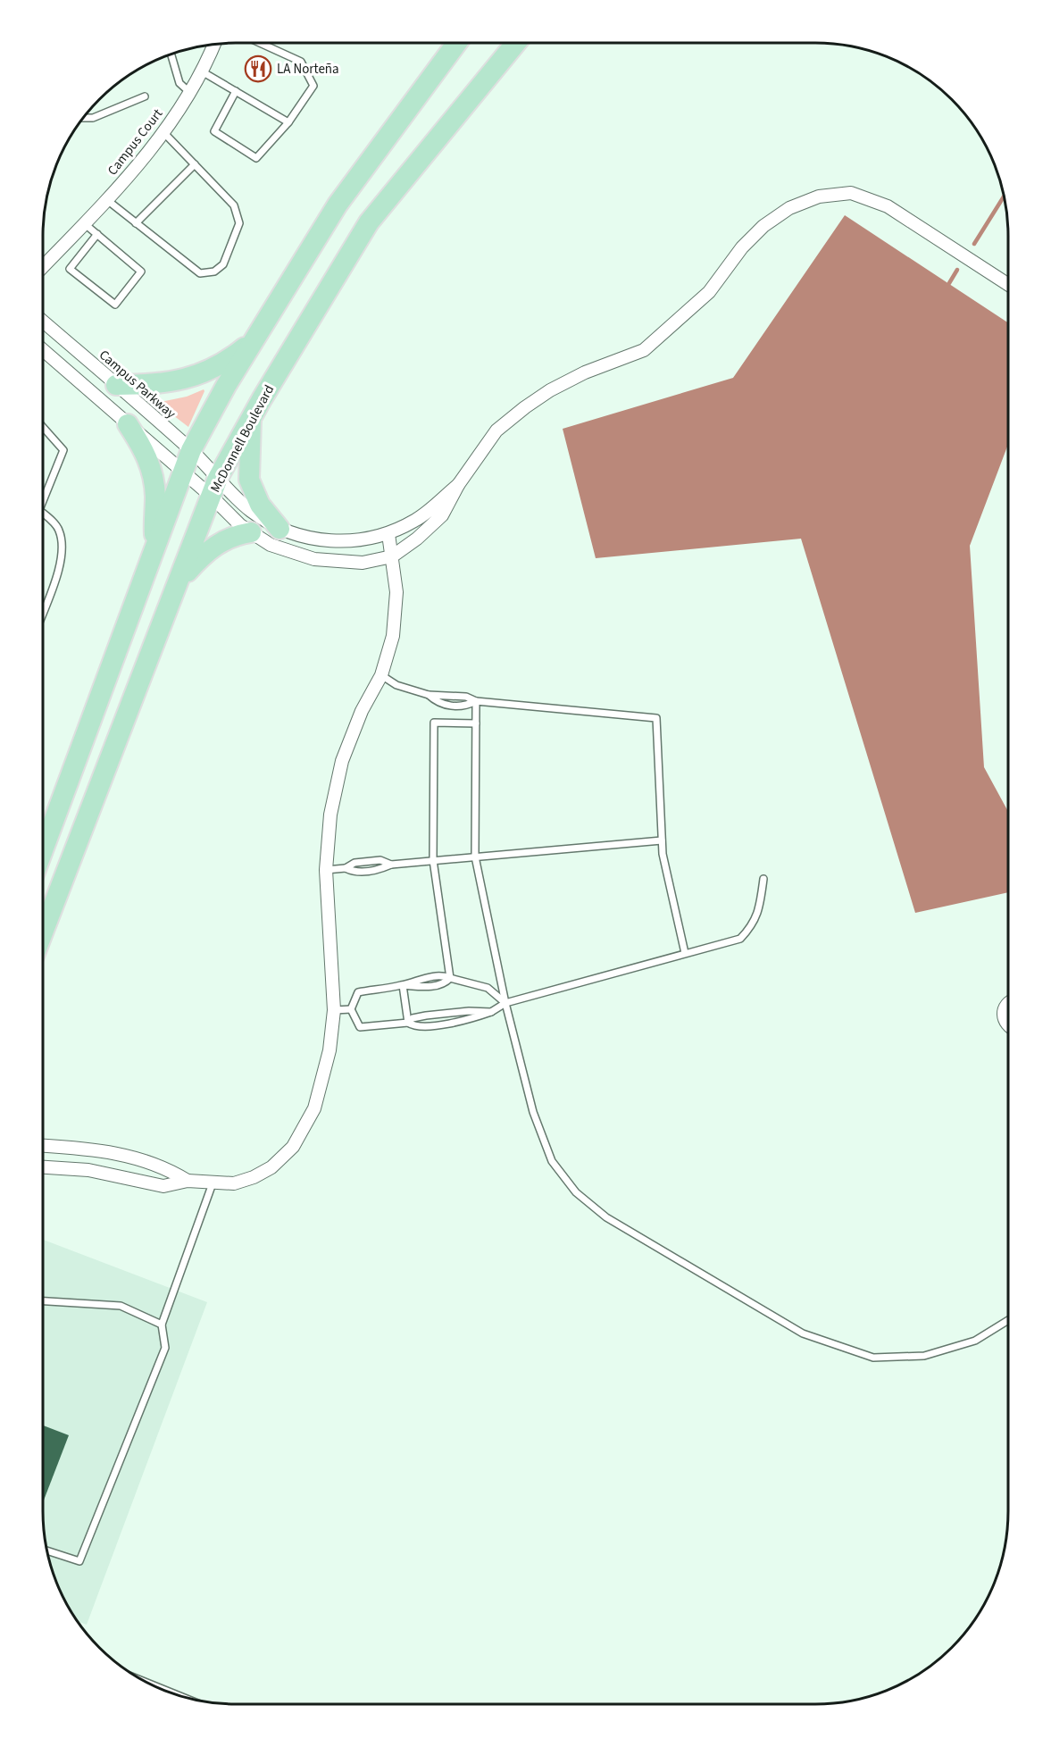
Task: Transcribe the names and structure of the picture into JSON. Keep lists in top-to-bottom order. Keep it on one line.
{"streets":{"main road":["McDonnell Boulevard"],"street":["Campus Court","Campus Parkway"]},"crossings":[["Campus Parkway","McDonnell Boulevard"]],"places":{"restaurant":["LA Norteña"]}}
